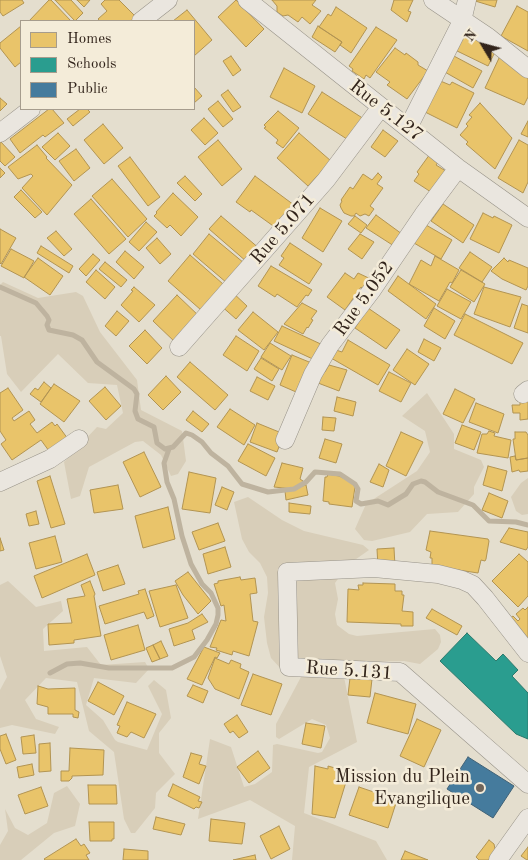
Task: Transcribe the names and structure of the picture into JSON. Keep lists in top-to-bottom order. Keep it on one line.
{"streets":{"street":["Rue 5.127","Rue 5.071","Rue 5.052","Rue 5.131"]},"crossings":[["Rue 5.127","Rue 5.071"],["Rue 5.127","Rue 5.052"]],"places":["Mission du Plein Evangilique"],"legend":["Homes","Schools","Public"],"north":"top left"}
